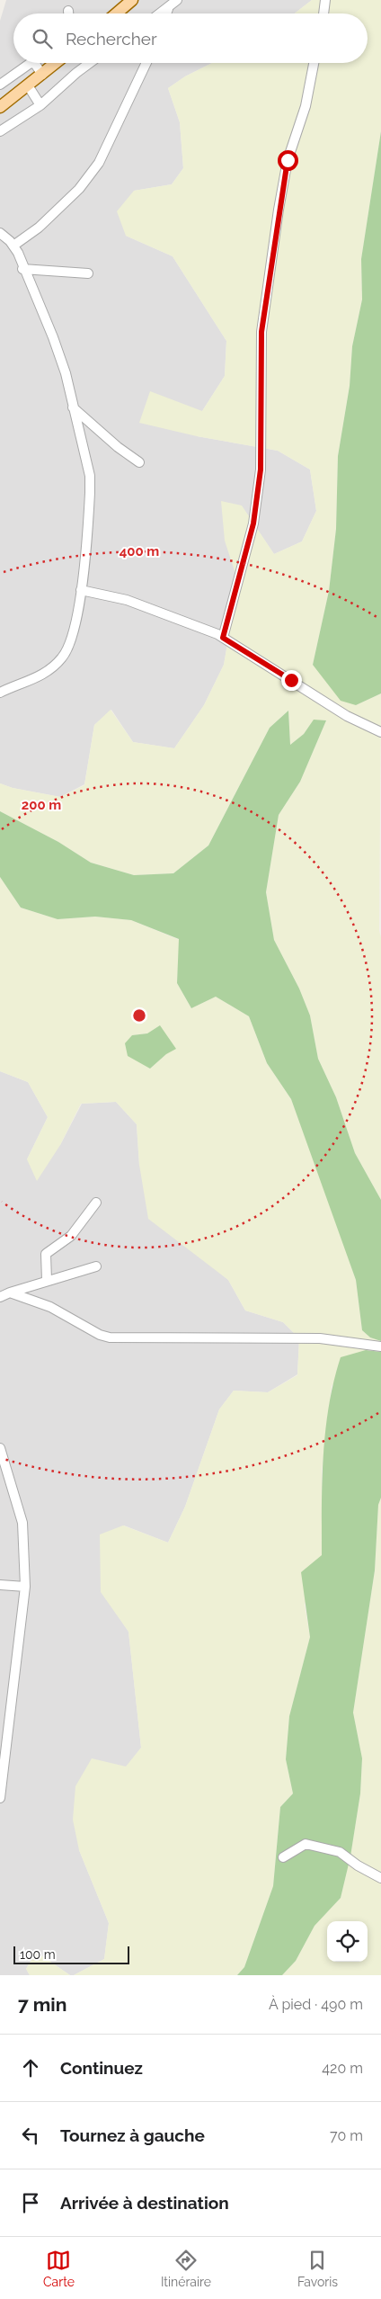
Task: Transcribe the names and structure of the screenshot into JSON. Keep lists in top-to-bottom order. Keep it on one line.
{"scale_bar":"100 m","page":{"search":"Rechercher","scale":"100 m","heading":["7 min","À pied · 490 m"],"list":[["Continuez","420 m"],["Tournez à gauche","70 m"],"Arrivée à destination"],"nav":["Carte","Itinéraire","Favoris"]},"rings":["400 m","200 m"]}
